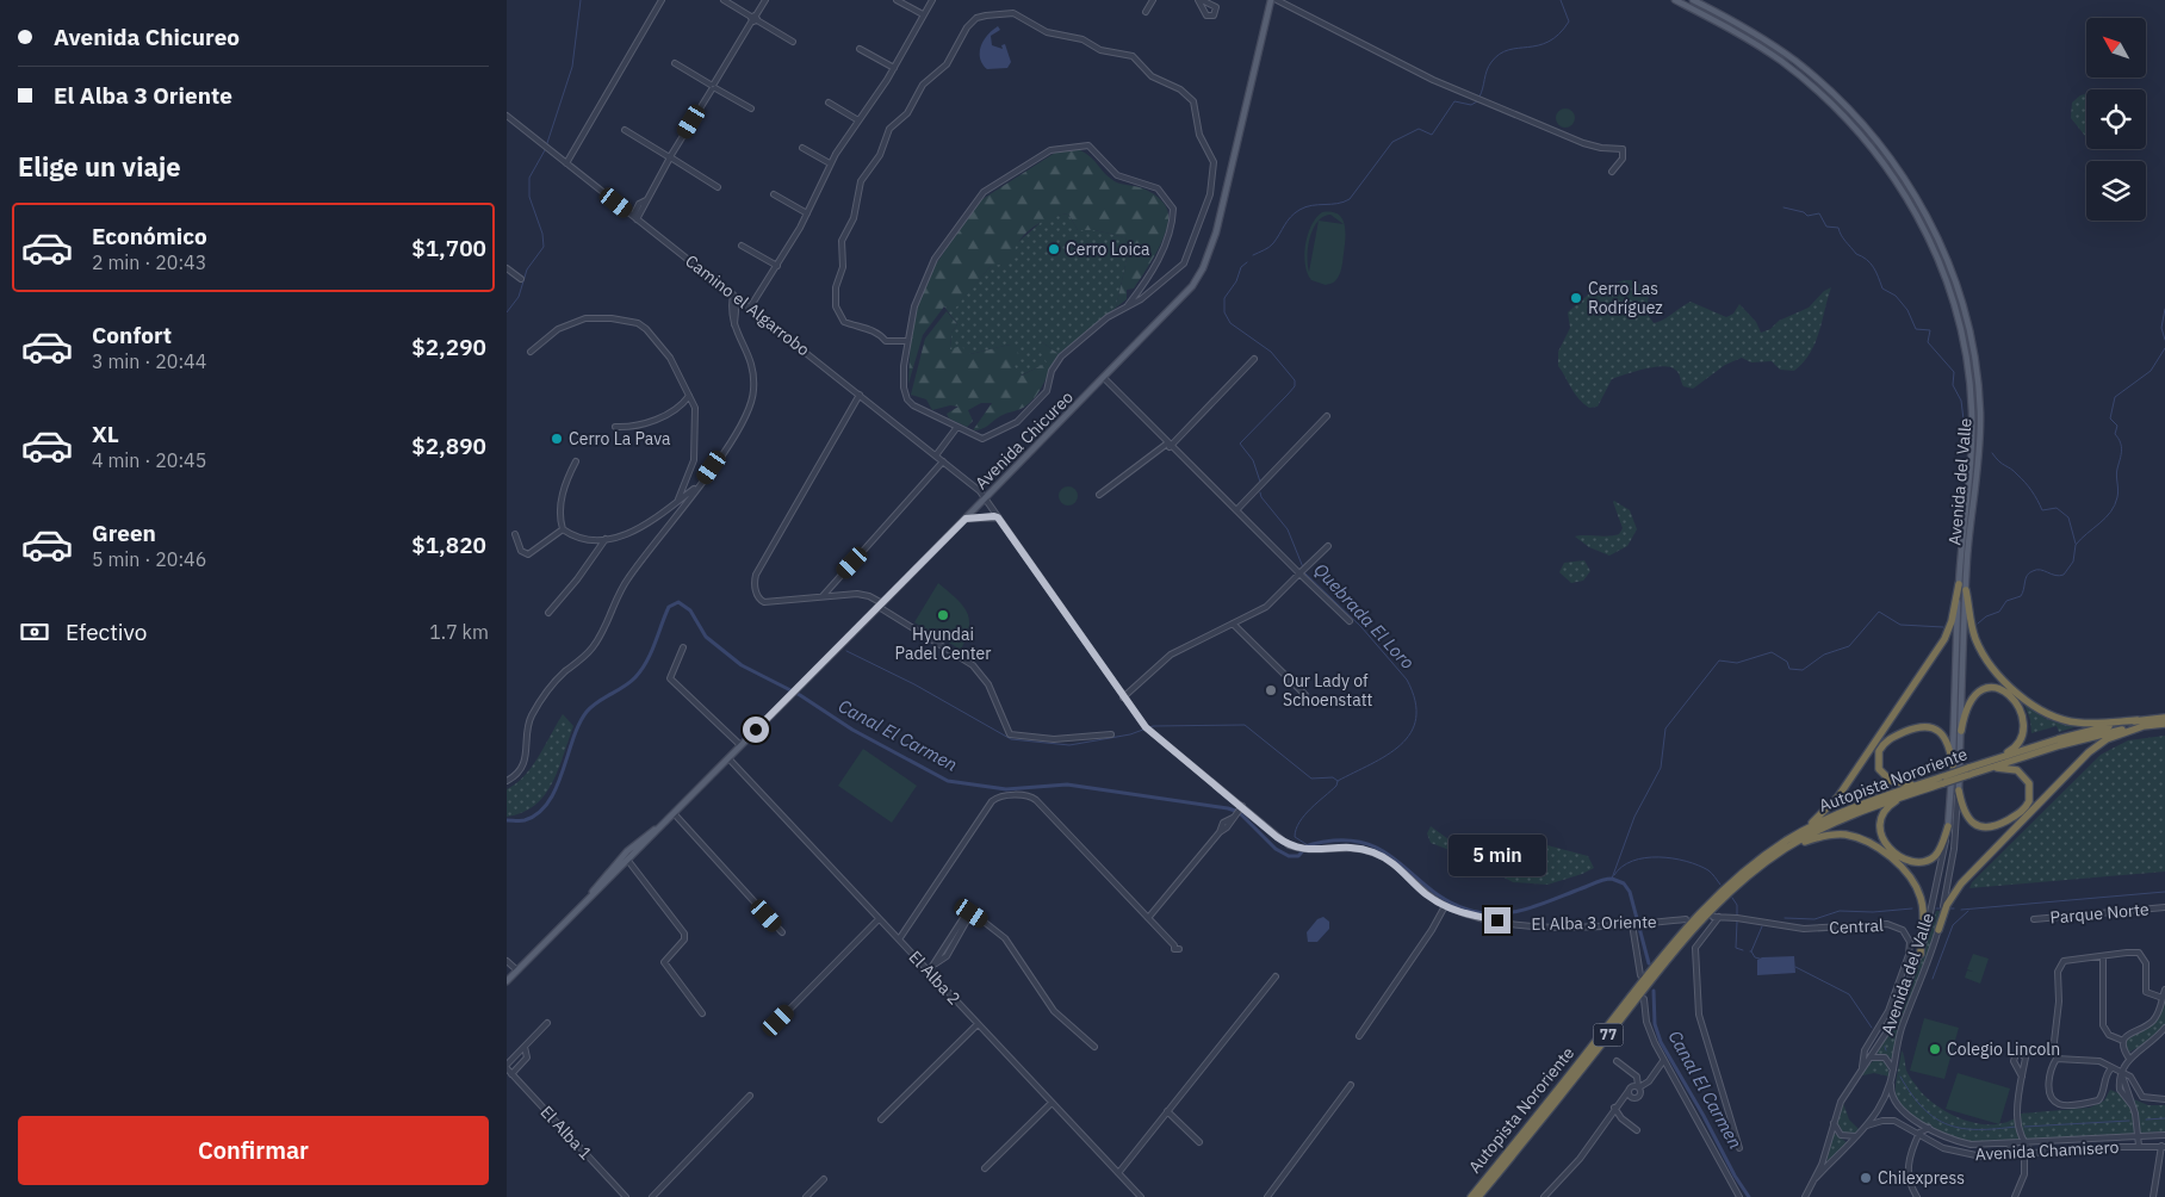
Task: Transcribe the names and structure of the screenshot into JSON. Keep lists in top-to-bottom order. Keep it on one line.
{"streets":{"highway":["Autopista Nororiente","77"],"main road":["Avenida Chicureo","Avenida del Valle"],"street":["Camino el Algarrobo","Parque Norte","El Alba 3 Oriente","Central","El Alba 2","El Alba 1","Avenida Chamisero"]},"crossings":[["Camino el Algarrobo","Avenida Chicureo"],["Camino el Algarrobo","El Alba 3 Oriente"],["Avenida Chicureo","El Alba 2"],["Avenida del Valle","Central"],["Avenida del Valle","Avenida Chamisero"]],"water":["Quebrada El Loro","Canal El Carmen"],"places":["Cerro Loica","Cerro Las Rodríguez","Cerro La Pava","Hyundai Padel Center","Our Lady of Schoenstatt","Colegio Lincoln","Chilexpress"],"north":"top left","page":{"banner":["Avenida Chicureo","El Alba 3 Oriente"],"heading":"Elige un viaje","list":[{"name":"Económico","note":"2 min · 20:43","value":"$1,700"},{"name":"Confort","note":"3 min · 20:44","value":"$2,290"},{"name":"XL","note":"4 min · 20:45","value":"$2,890"},{"name":"Green","note":"5 min · 20:46","value":"$1,820"}],"pay":["Efectivo","1.7 km"],"bubble":"5 min","buttons":"Confirmar"}}
